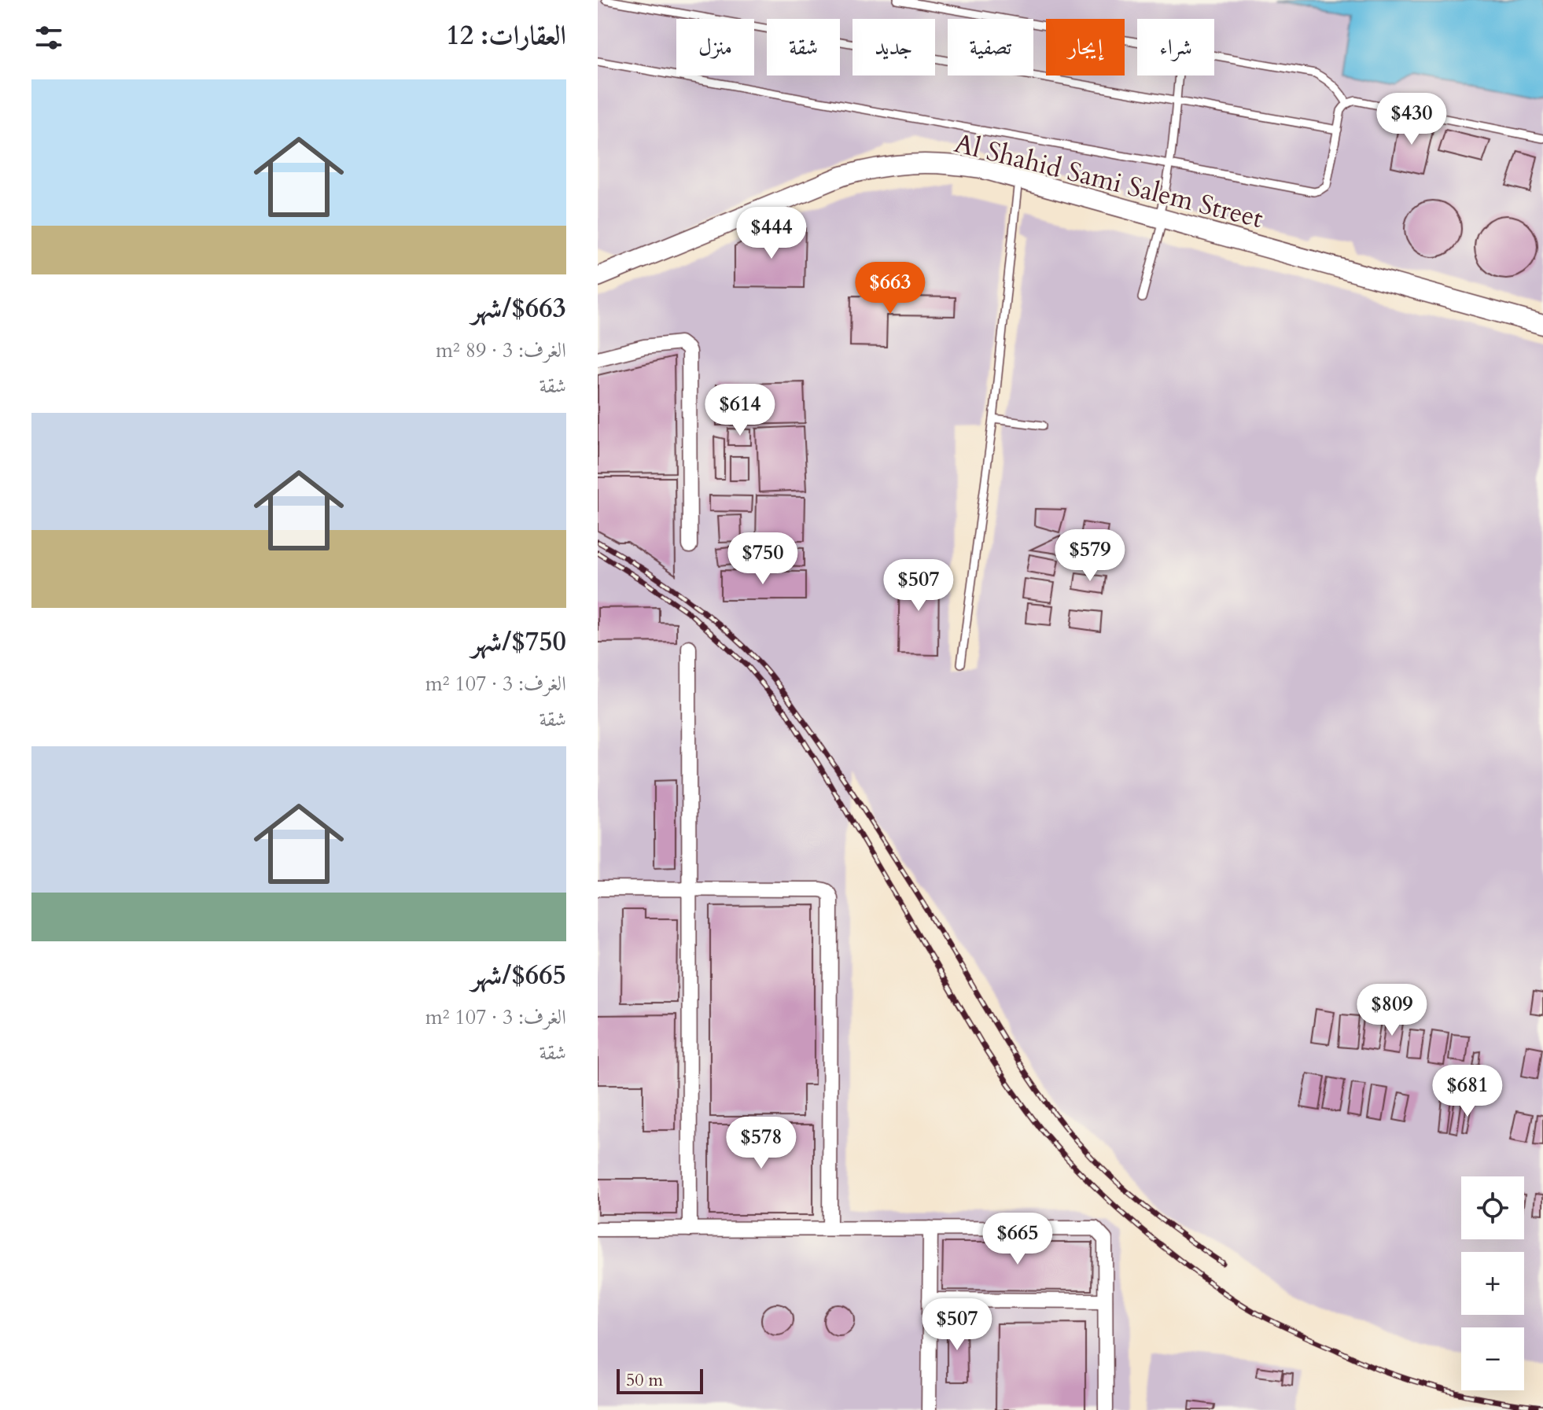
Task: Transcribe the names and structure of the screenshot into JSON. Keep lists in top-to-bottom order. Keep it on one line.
{"streets":{"main road":["Al Shahid Sami Salem Street"]},"scale_bar":"50 m","page":{"heading":"العقارات: 12","chip":["شراء","إيجار","تصفية","جديد","شقة","منزل"],"list":[{"name":"$663/شهر","note":"الغرف: 3 · 89 m² · شقة"},{"name":"$750/شهر","note":"الغرف: 3 · 107 m² · شقة"},{"name":"$665/شهر","note":"الغرف: 3 · 107 m² · شقة"}],"price":["$430","$444","$663","$614","$579","$750","$507","$809","$681","$578","$665","$507"],"map_buttons":["+","−"],"scale":"50 m"}}
